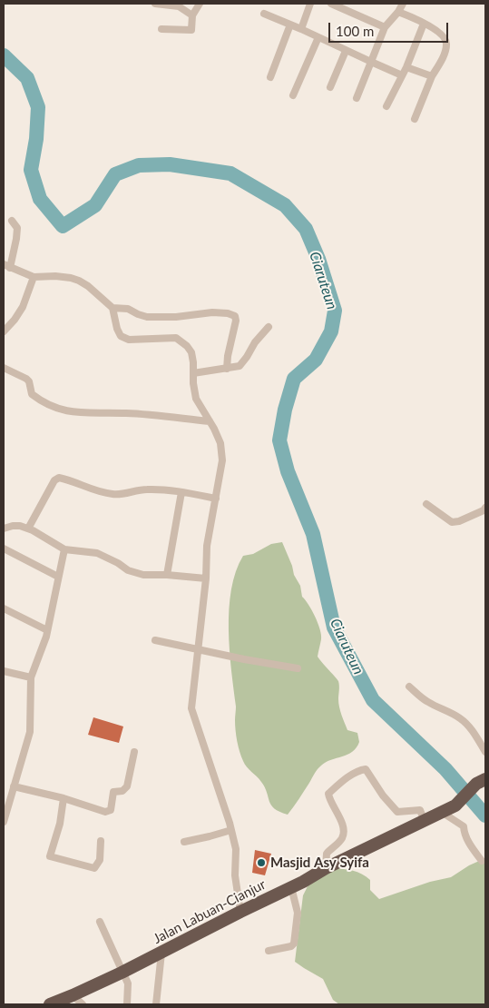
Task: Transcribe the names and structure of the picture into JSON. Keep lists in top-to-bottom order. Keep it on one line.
{"streets":{"highway":["Jalan Labuan-Cianjur"]},"water":["Ciaruteun"],"places":["Masjid Asy Syifa"],"scale_bar":"100 m"}
